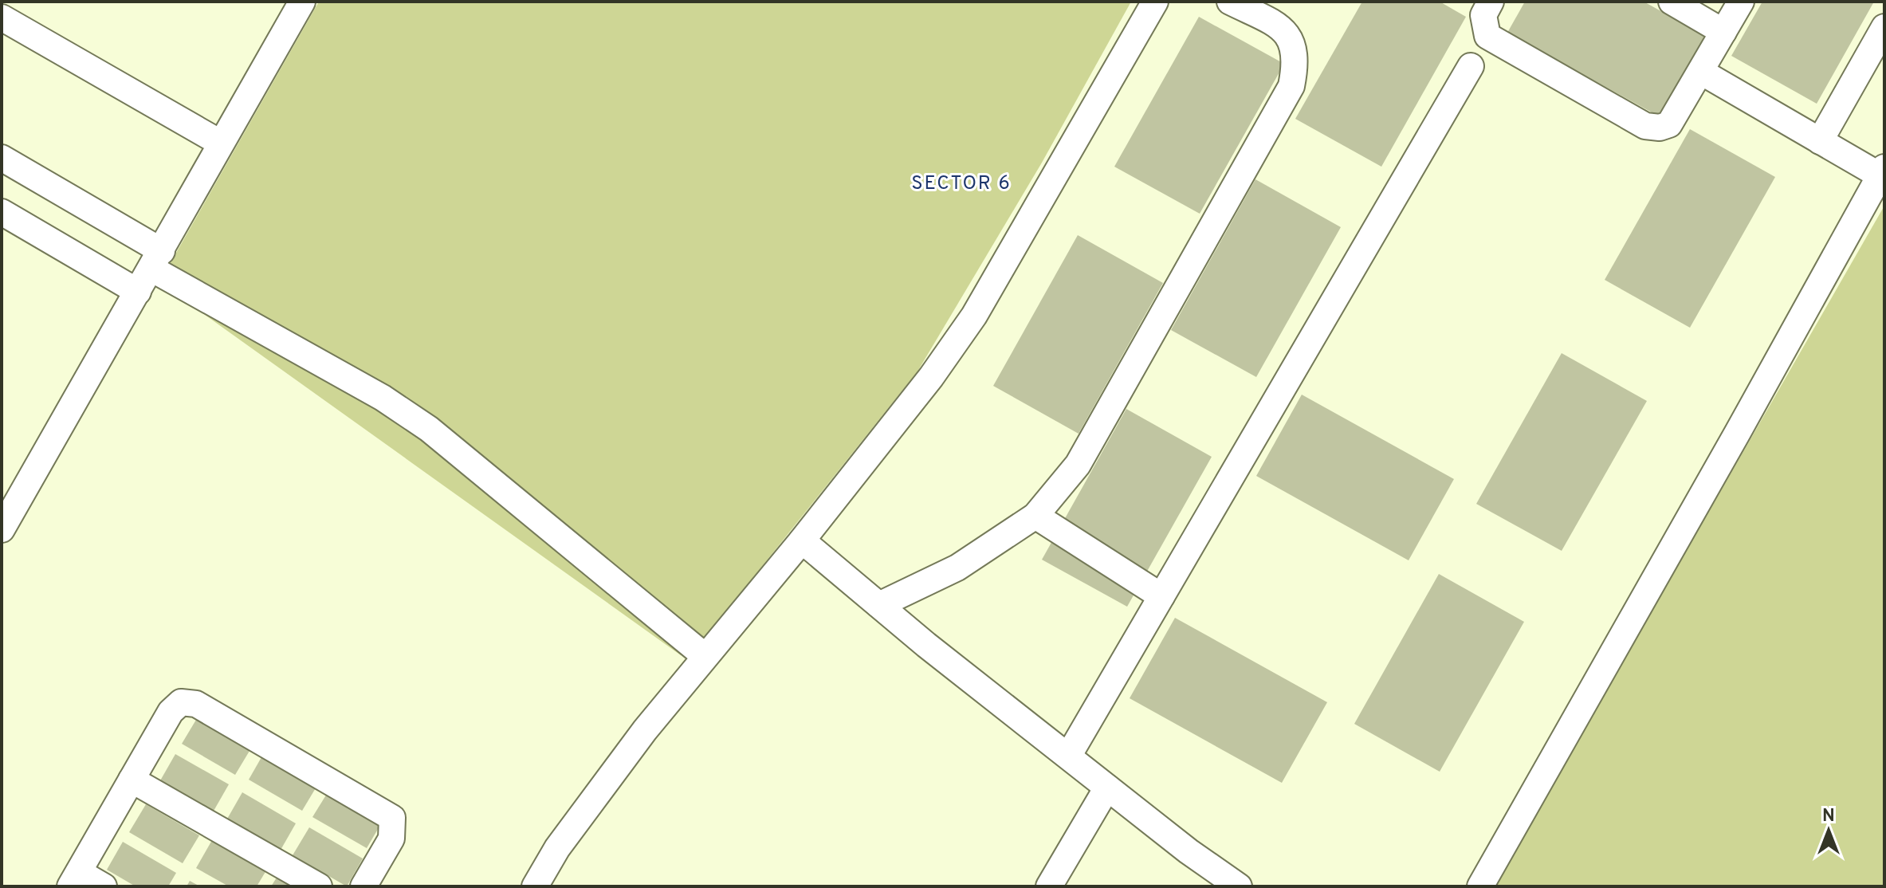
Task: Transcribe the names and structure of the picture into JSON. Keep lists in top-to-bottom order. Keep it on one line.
{"districts":["SECTOR 6"],"north":"top"}
